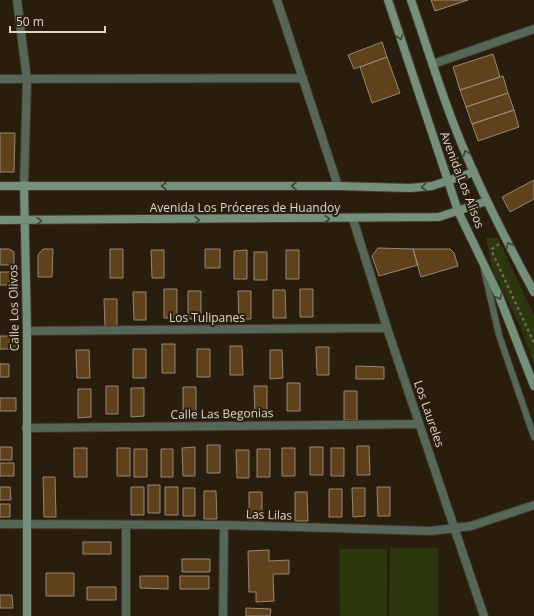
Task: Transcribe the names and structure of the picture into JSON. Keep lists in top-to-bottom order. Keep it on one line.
{"streets":{"main road":["Avenida Los Alisos","Avenida Los Próceres de Huandoy","Calle Los Olivos"],"street":["Los Tulipanes","Calle Las Begonias","Los Laureles","Las Lilas"]},"crossings":[["Avenida Los Alisos","Avenida Los Próceres de Huandoy"],["Avenida Los Próceres de Huandoy","Calle Los Olivos"],["Avenida Los Próceres de Huandoy","Los Laureles"],["Calle Los Olivos","Los Tulipanes"],["Calle Los Olivos","Calle Las Begonias"],["Calle Los Olivos","Las Lilas"],["Los Tulipanes","Los Laureles"],["Calle Las Begonias","Los Laureles"],["Los Laureles","Las Lilas"]],"scale_bar":"50 m"}
